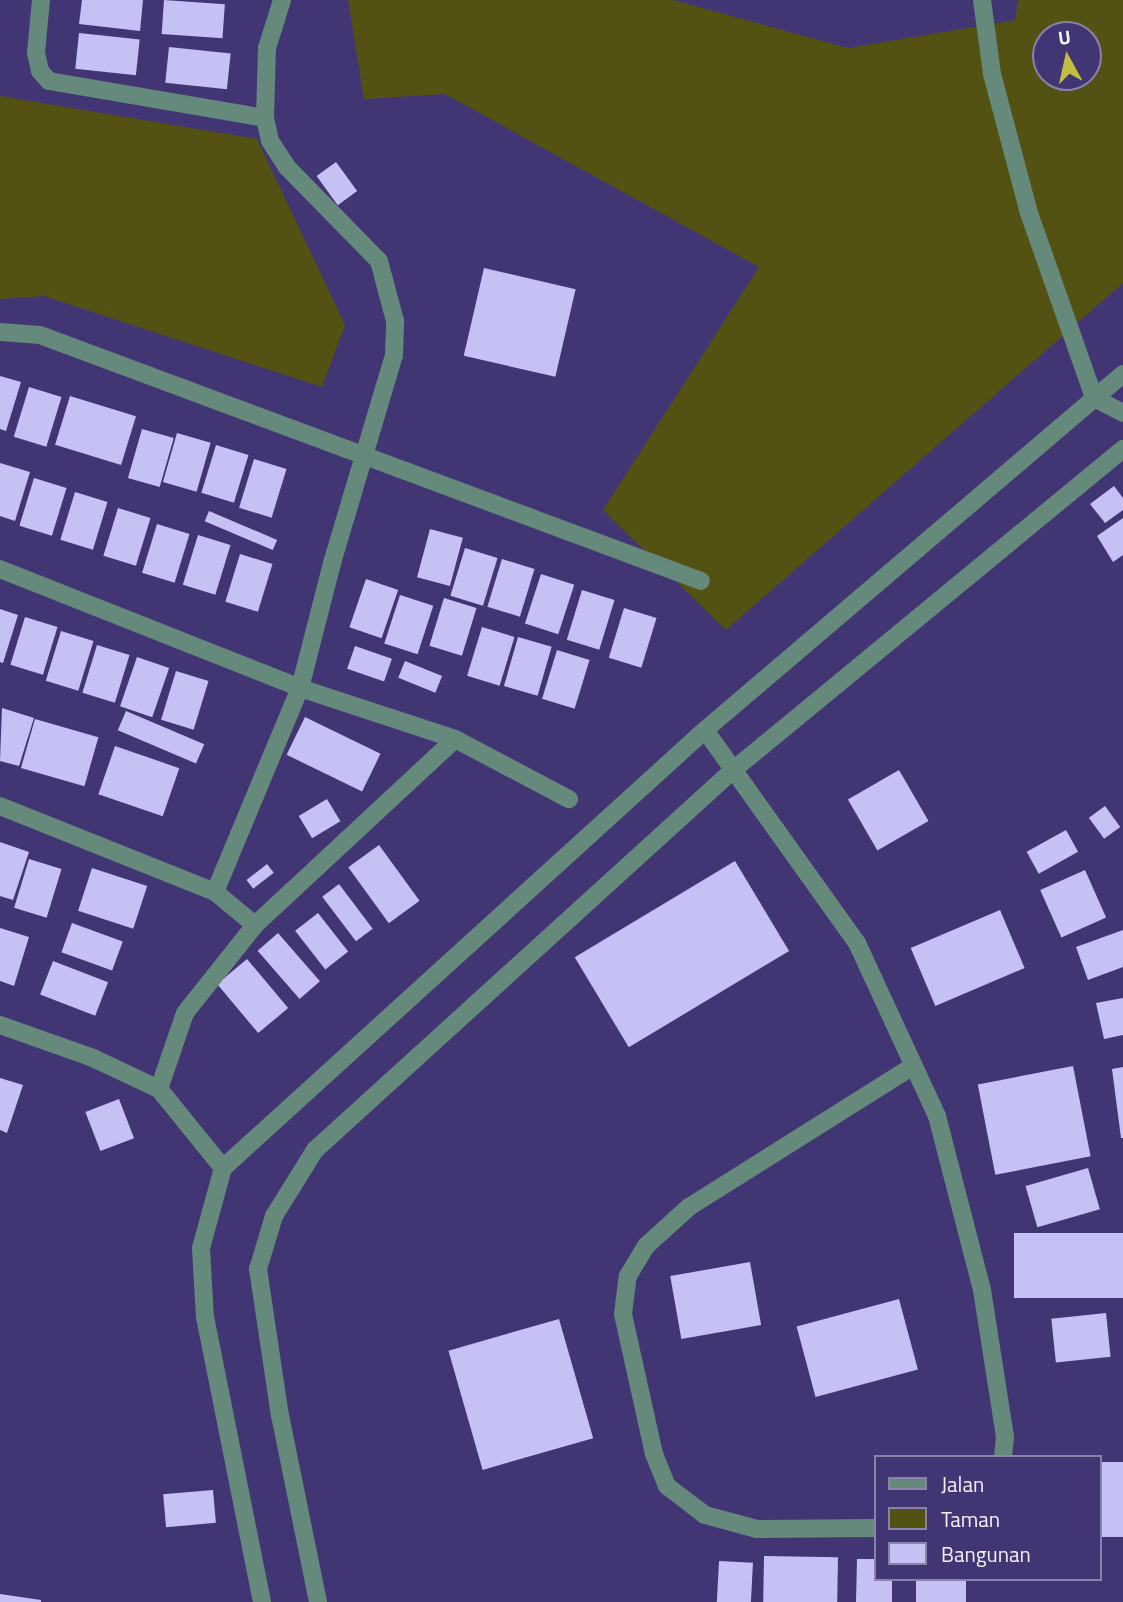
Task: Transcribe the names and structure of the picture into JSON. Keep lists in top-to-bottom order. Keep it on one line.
{"legend":["Jalan","Taman","Bangunan"],"north":"top"}
